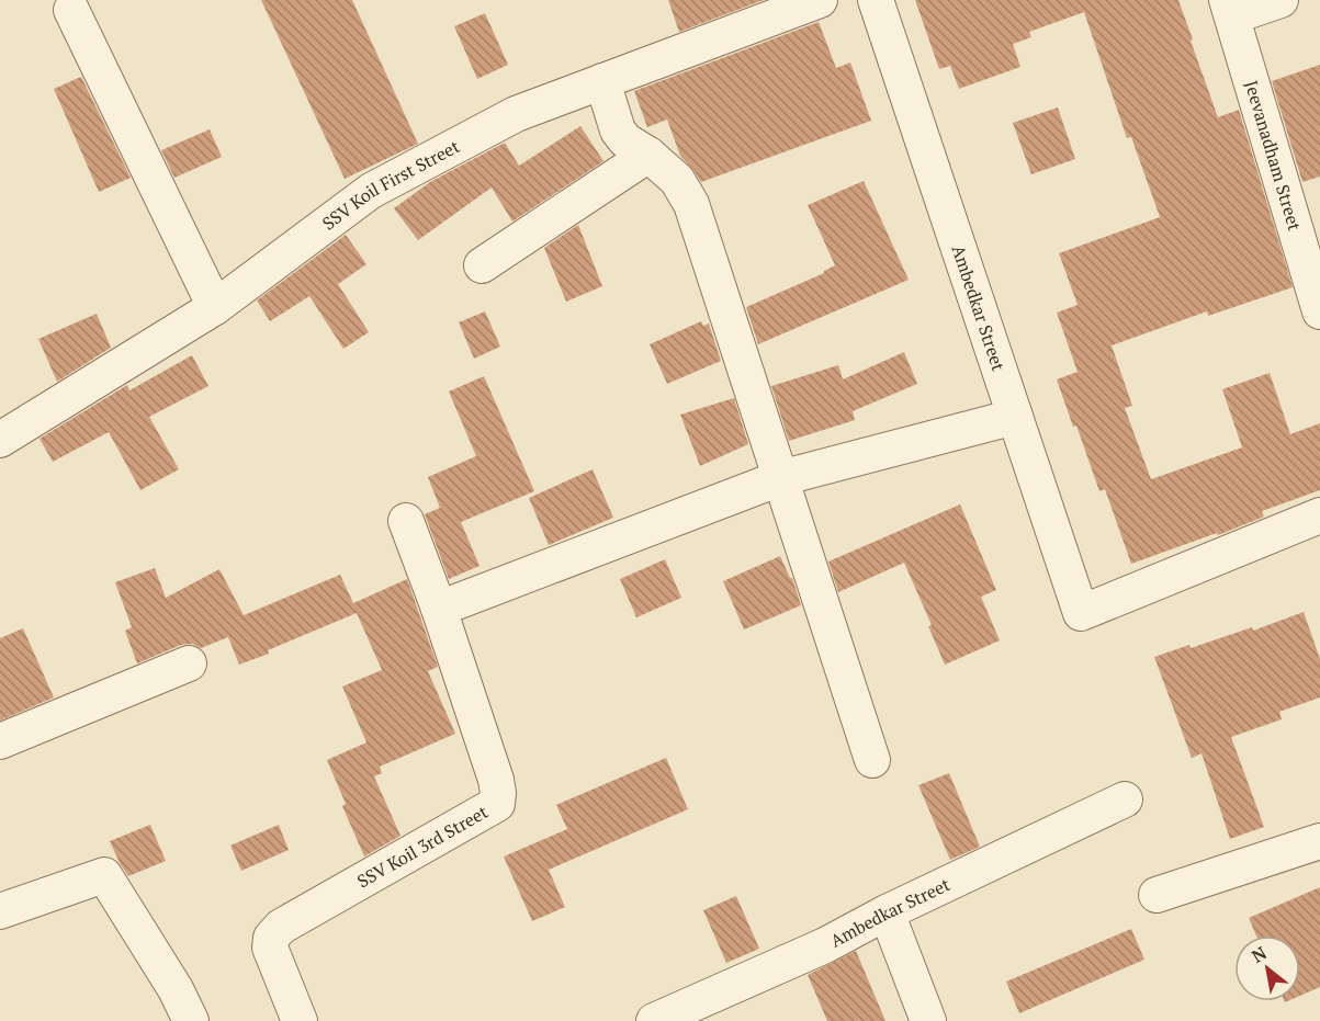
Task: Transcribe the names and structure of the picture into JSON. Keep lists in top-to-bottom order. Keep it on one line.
{"streets":{"street":["Jeevanadham Street","SSV Koil First Street","Ambedkar Street","SSV Koil 3rd Street"]},"north":"top left"}
